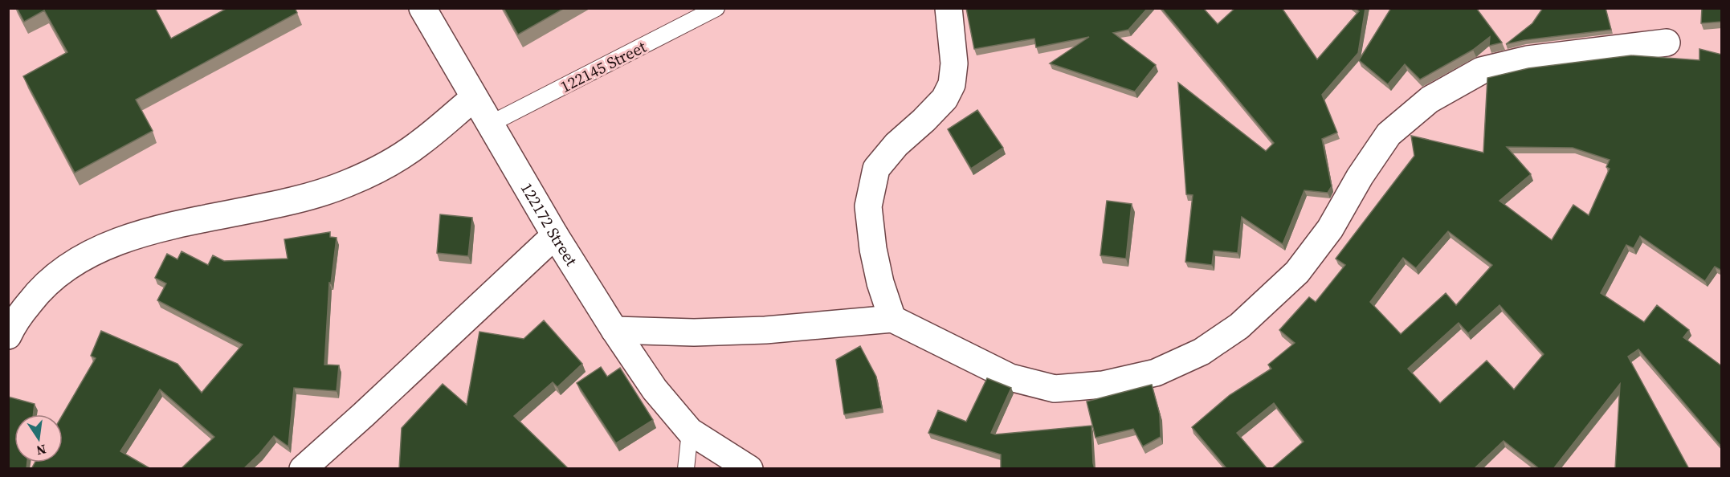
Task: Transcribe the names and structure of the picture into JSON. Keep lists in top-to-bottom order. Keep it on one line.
{"streets":{"street":["122172 Street"],"lane":["122145 Street"]},"crossings":[["122145 Street","122172 Street"]],"north":"bottom"}
